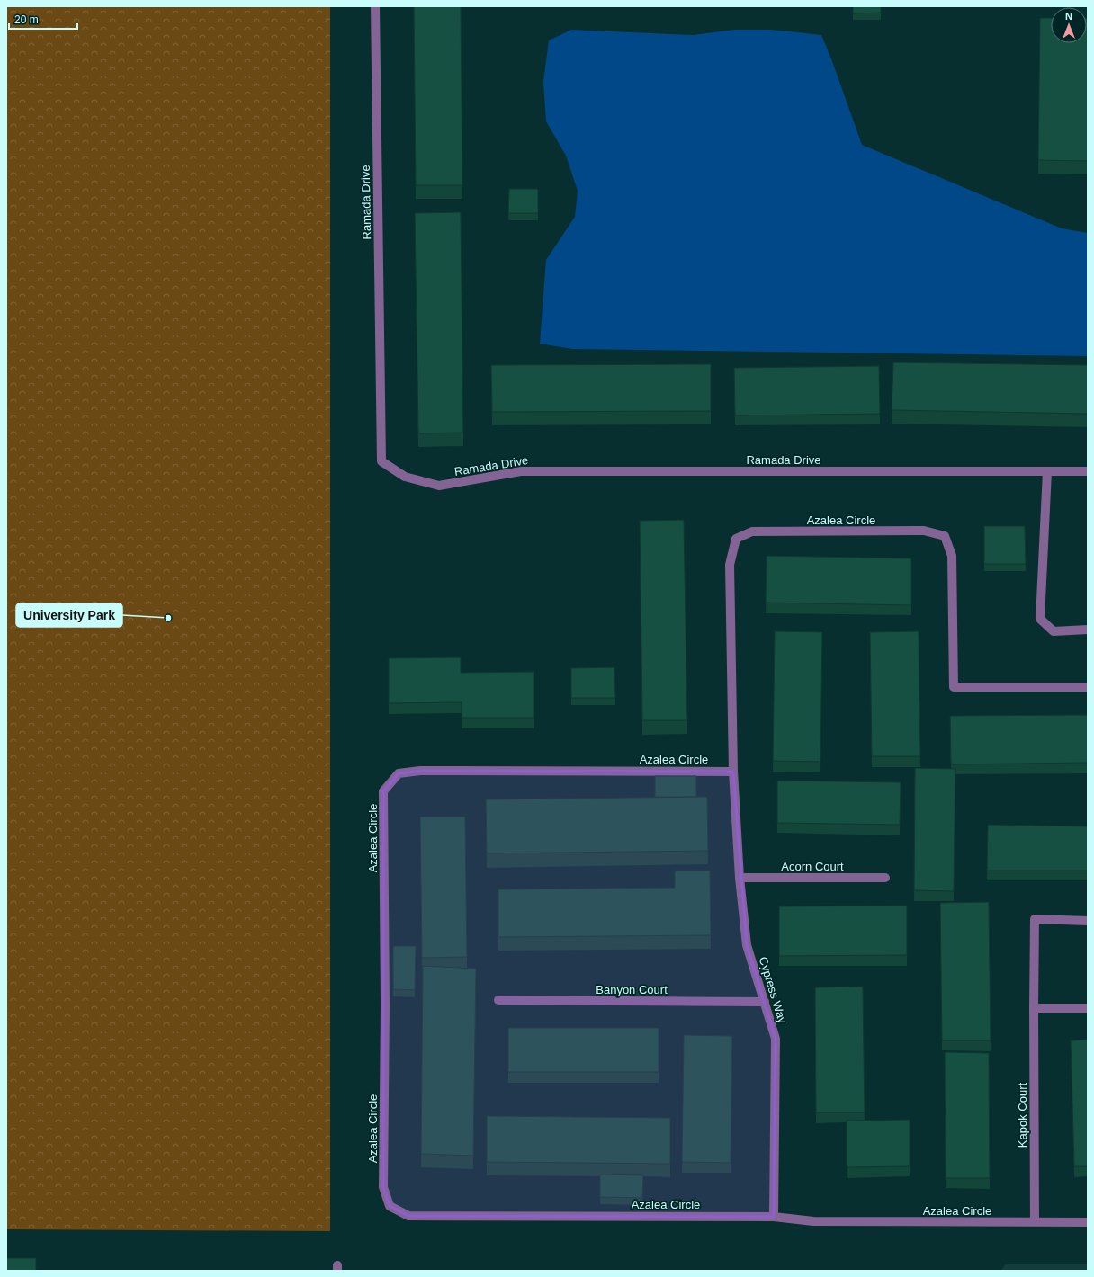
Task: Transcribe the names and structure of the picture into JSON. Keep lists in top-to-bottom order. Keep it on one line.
{"streets":{"street":["Ramada Drive","Azalea Circle","Acorn Court","Banyon Court","Cypress Way","Kapok Court"]},"crossings":[["Azalea Circle","Cypress Way"],["Azalea Circle","Kapok Court"],["Acorn Court","Cypress Way"],["Banyon Court","Cypress Way"]],"places":["University Park"],"scale_bar":"20 m","north":"top"}
